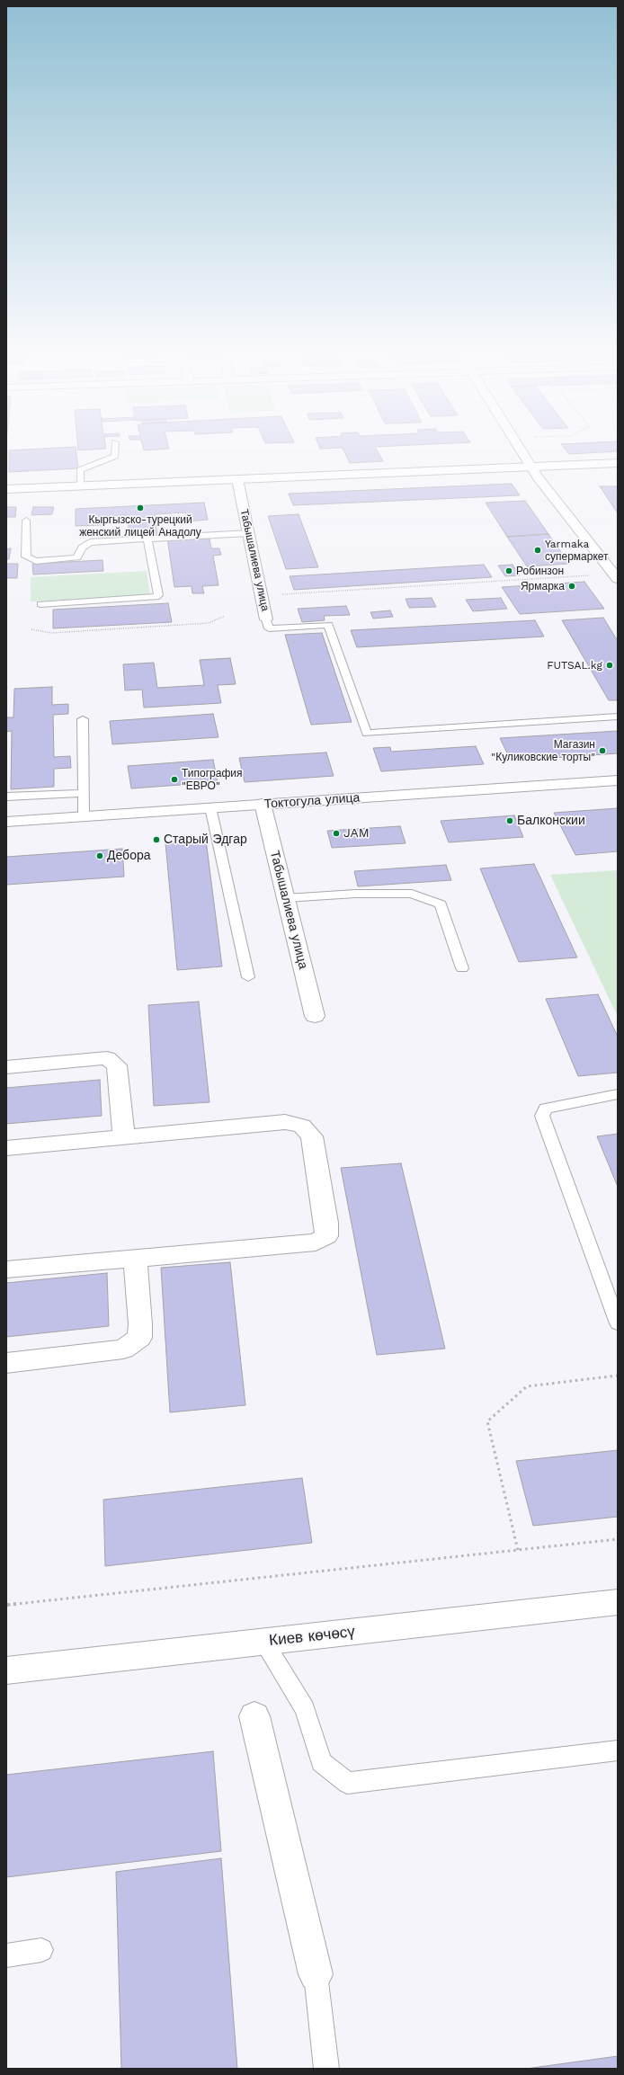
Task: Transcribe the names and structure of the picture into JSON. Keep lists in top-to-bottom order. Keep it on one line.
{"streets":{"street":["Табышалиева улица","Токтогула улица","Киев көчөсү"]},"crossings":[["Табышалиева улица","Токтогула улица"]],"places":["Кыргызско-турецкий женский лицей Анадолу","Yarmaka супермаркет","Робинзон","Ярмарка","FUTSAL.kg","Магазин \"Куликовские торты\"","Типография \"ЕВРО\"","Балконскии","JAM","Старый Эдгар","Дебора"]}
